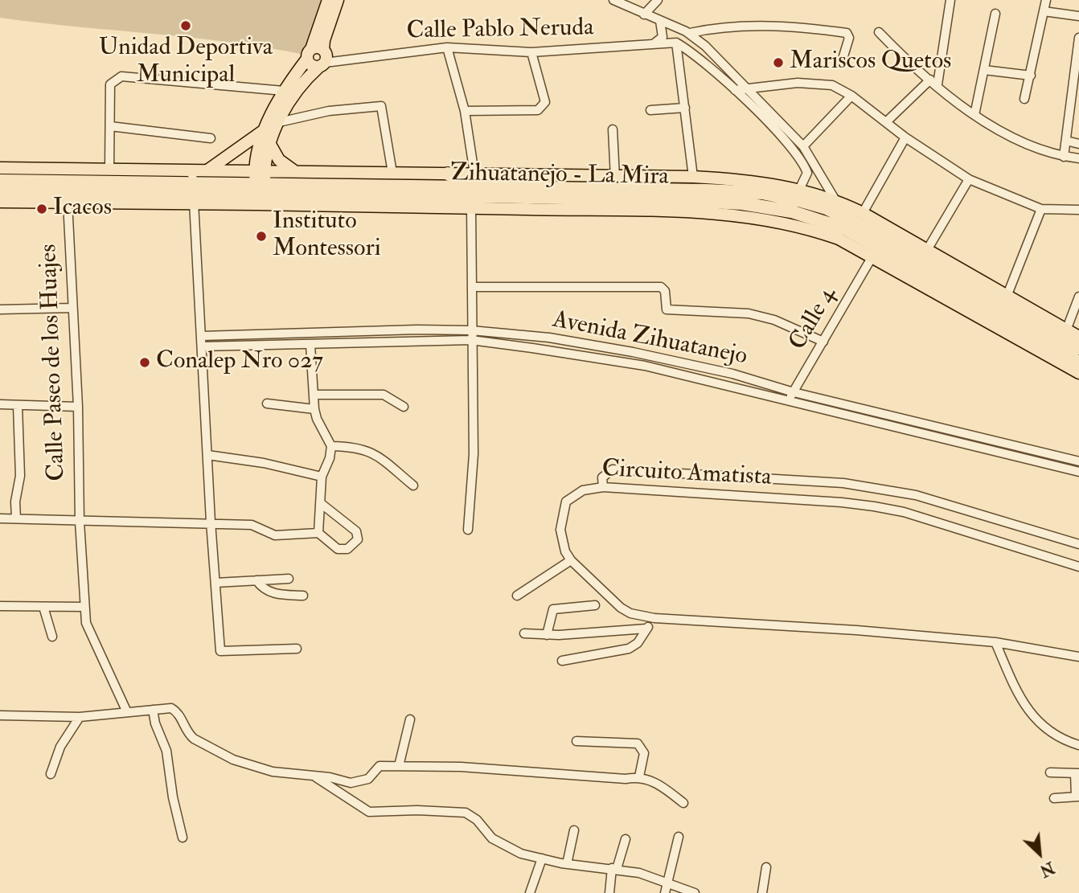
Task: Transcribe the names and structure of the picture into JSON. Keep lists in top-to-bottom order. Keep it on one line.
{"streets":{"highway":["Zihuatanejo - La Mira"],"street":["Calle Pablo Neruda","Calle 4","Avenida Zihuatanejo","Calle Paseo de los Huajes","Circuito Amatista"]},"crossings":[["Calle 4","Avenida Zihuatanejo"]],"places":["Unidad Deportiva Municipal","Mariscos Quetos","Icacos","Instituto Montessori","Conalep Nro 027"],"north":"bottom right"}
